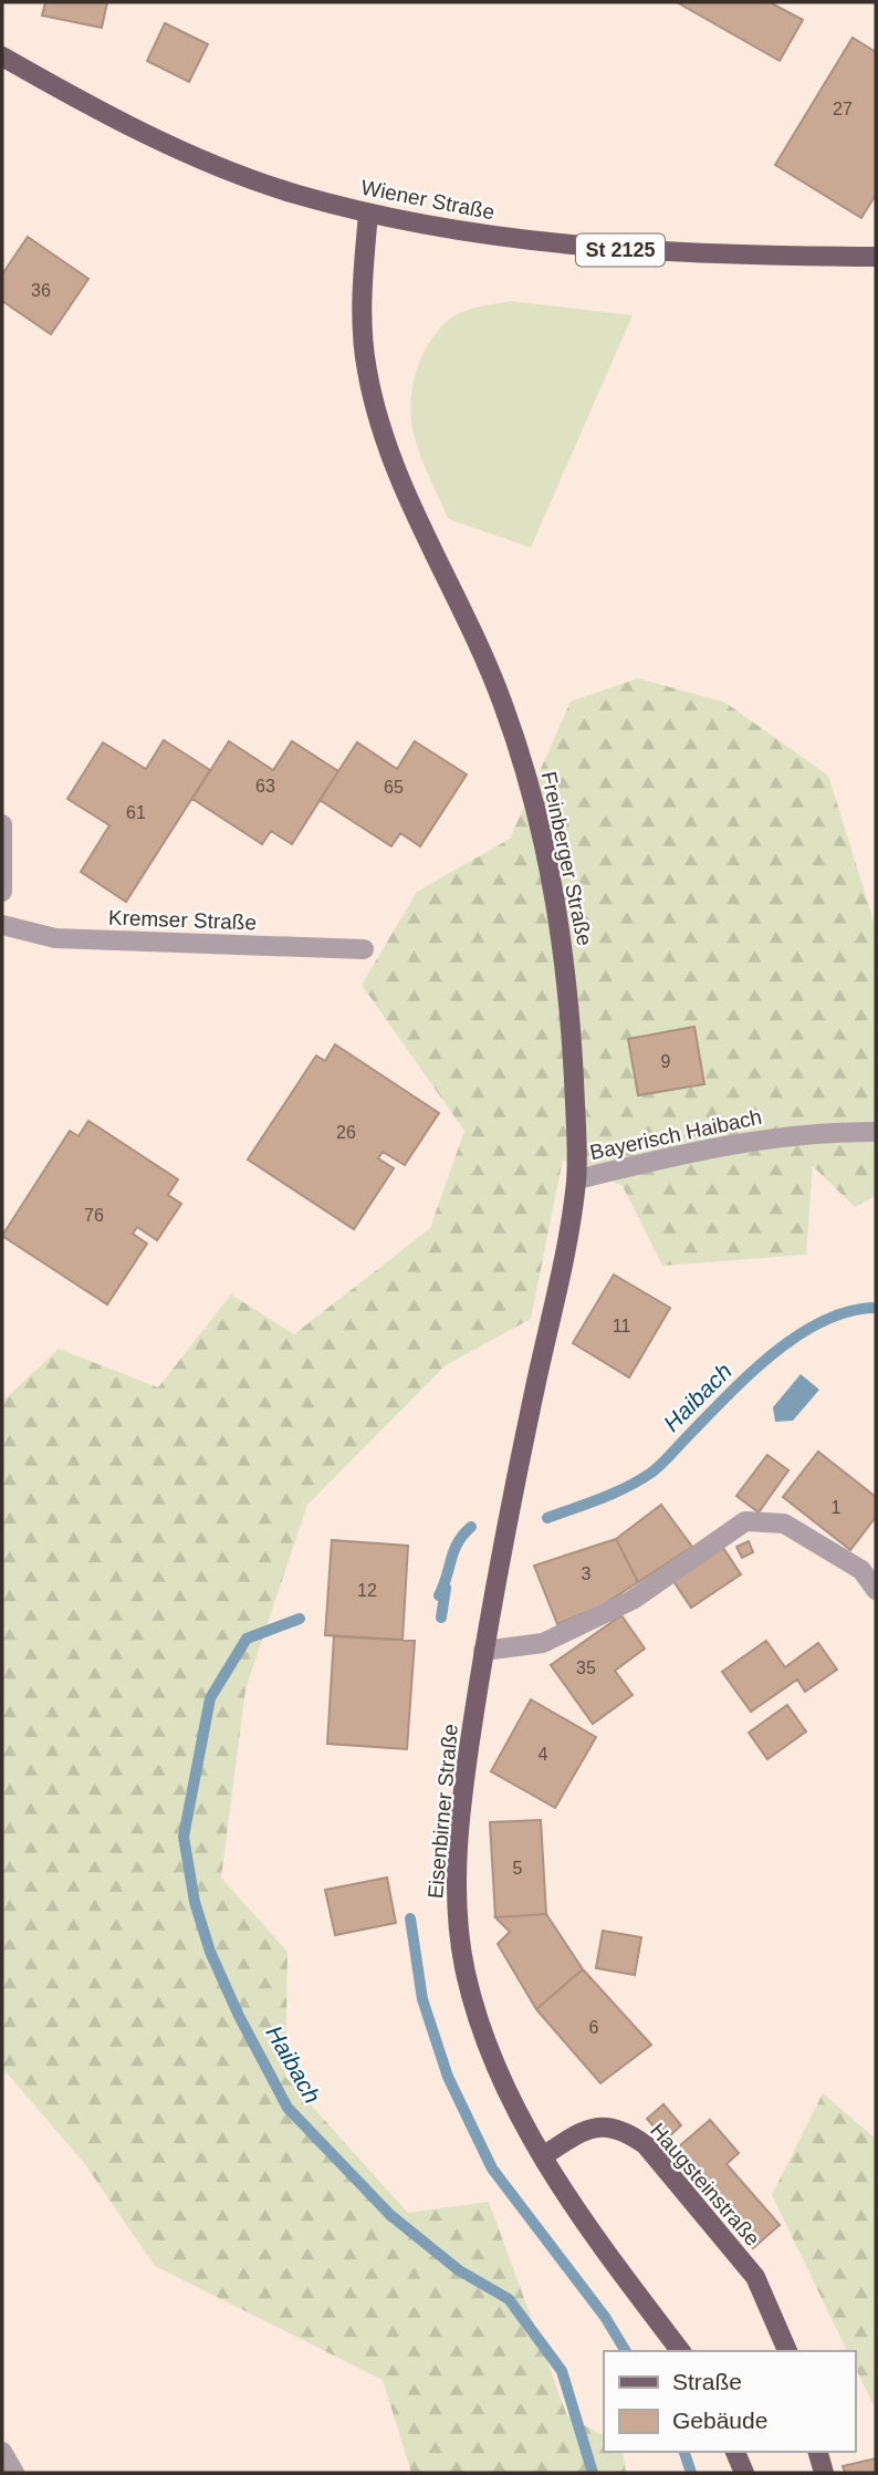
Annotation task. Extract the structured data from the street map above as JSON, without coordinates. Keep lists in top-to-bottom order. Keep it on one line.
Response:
{"streets":{"main road":["Wiener Straße","St 2125","Freinberger Straße","Eisenbirner Straße","Haugsteinstraße"],"street":["Kremser Straße","Bayerisch Haibach"]},"crossings":[["Wiener Straße","Freinberger Straße"],["Freinberger Straße","Bayerisch Haibach"],["Freinberger Straße","Eisenbirner Straße"],["Eisenbirner Straße","Haugsteinstraße"]],"water":["Haibach"],"house_numbers":["27","36","63","65","61","9","26","76","11","1","3","12","35","4","5","6"],"legend":["Straße","Gebäude"]}
